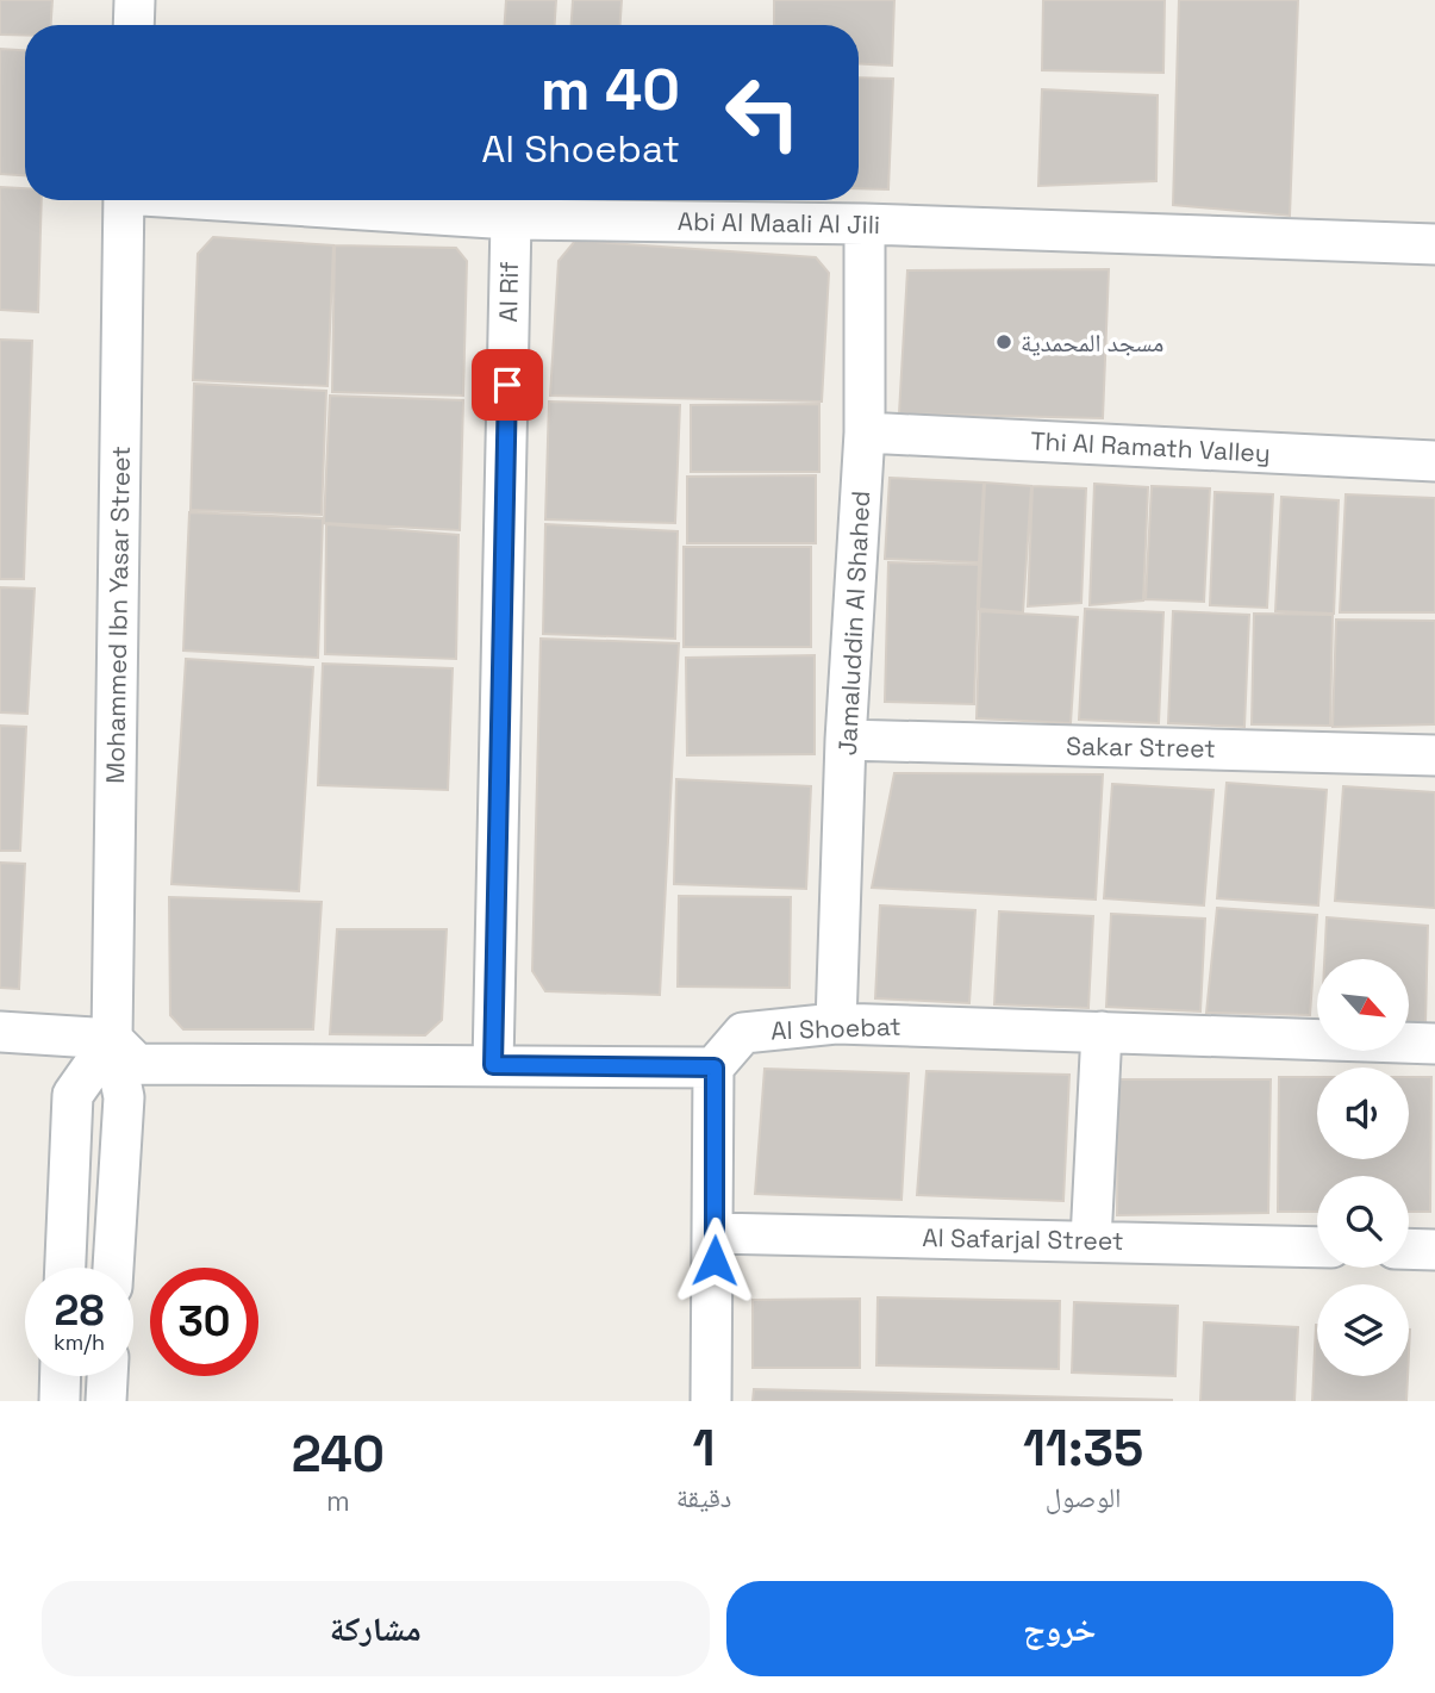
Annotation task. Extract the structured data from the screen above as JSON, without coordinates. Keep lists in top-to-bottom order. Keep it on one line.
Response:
{"streets":{"street":["Abi Al Maali Al Jili","Al Rif","Thi Al Ramath Valley","Mohammed Ibn Yasar Street","Jamaluddin Al Shahed","Sakar Street","Al Shoebat","Al Safarjal Street"]},"crossings":[["Abi Al Maali Al Jili","Al Rif"],["Abi Al Maali Al Jili","Jamaluddin Al Shahed"],["Thi Al Ramath Valley","Jamaluddin Al Shahed"],["Jamaluddin Al Shahed","Sakar Street"],["Jamaluddin Al Shahed","Al Shoebat"]],"places":["مسجد المحمدية"],"north":"bottom right","page":{"turn":["40 m","Al Shoebat"],"speed":"28 km/h","limit":"30","eta":["11:35","الوصول","1","دقيقة","240","m"],"buttons":["خروج","مشاركة"]}}
